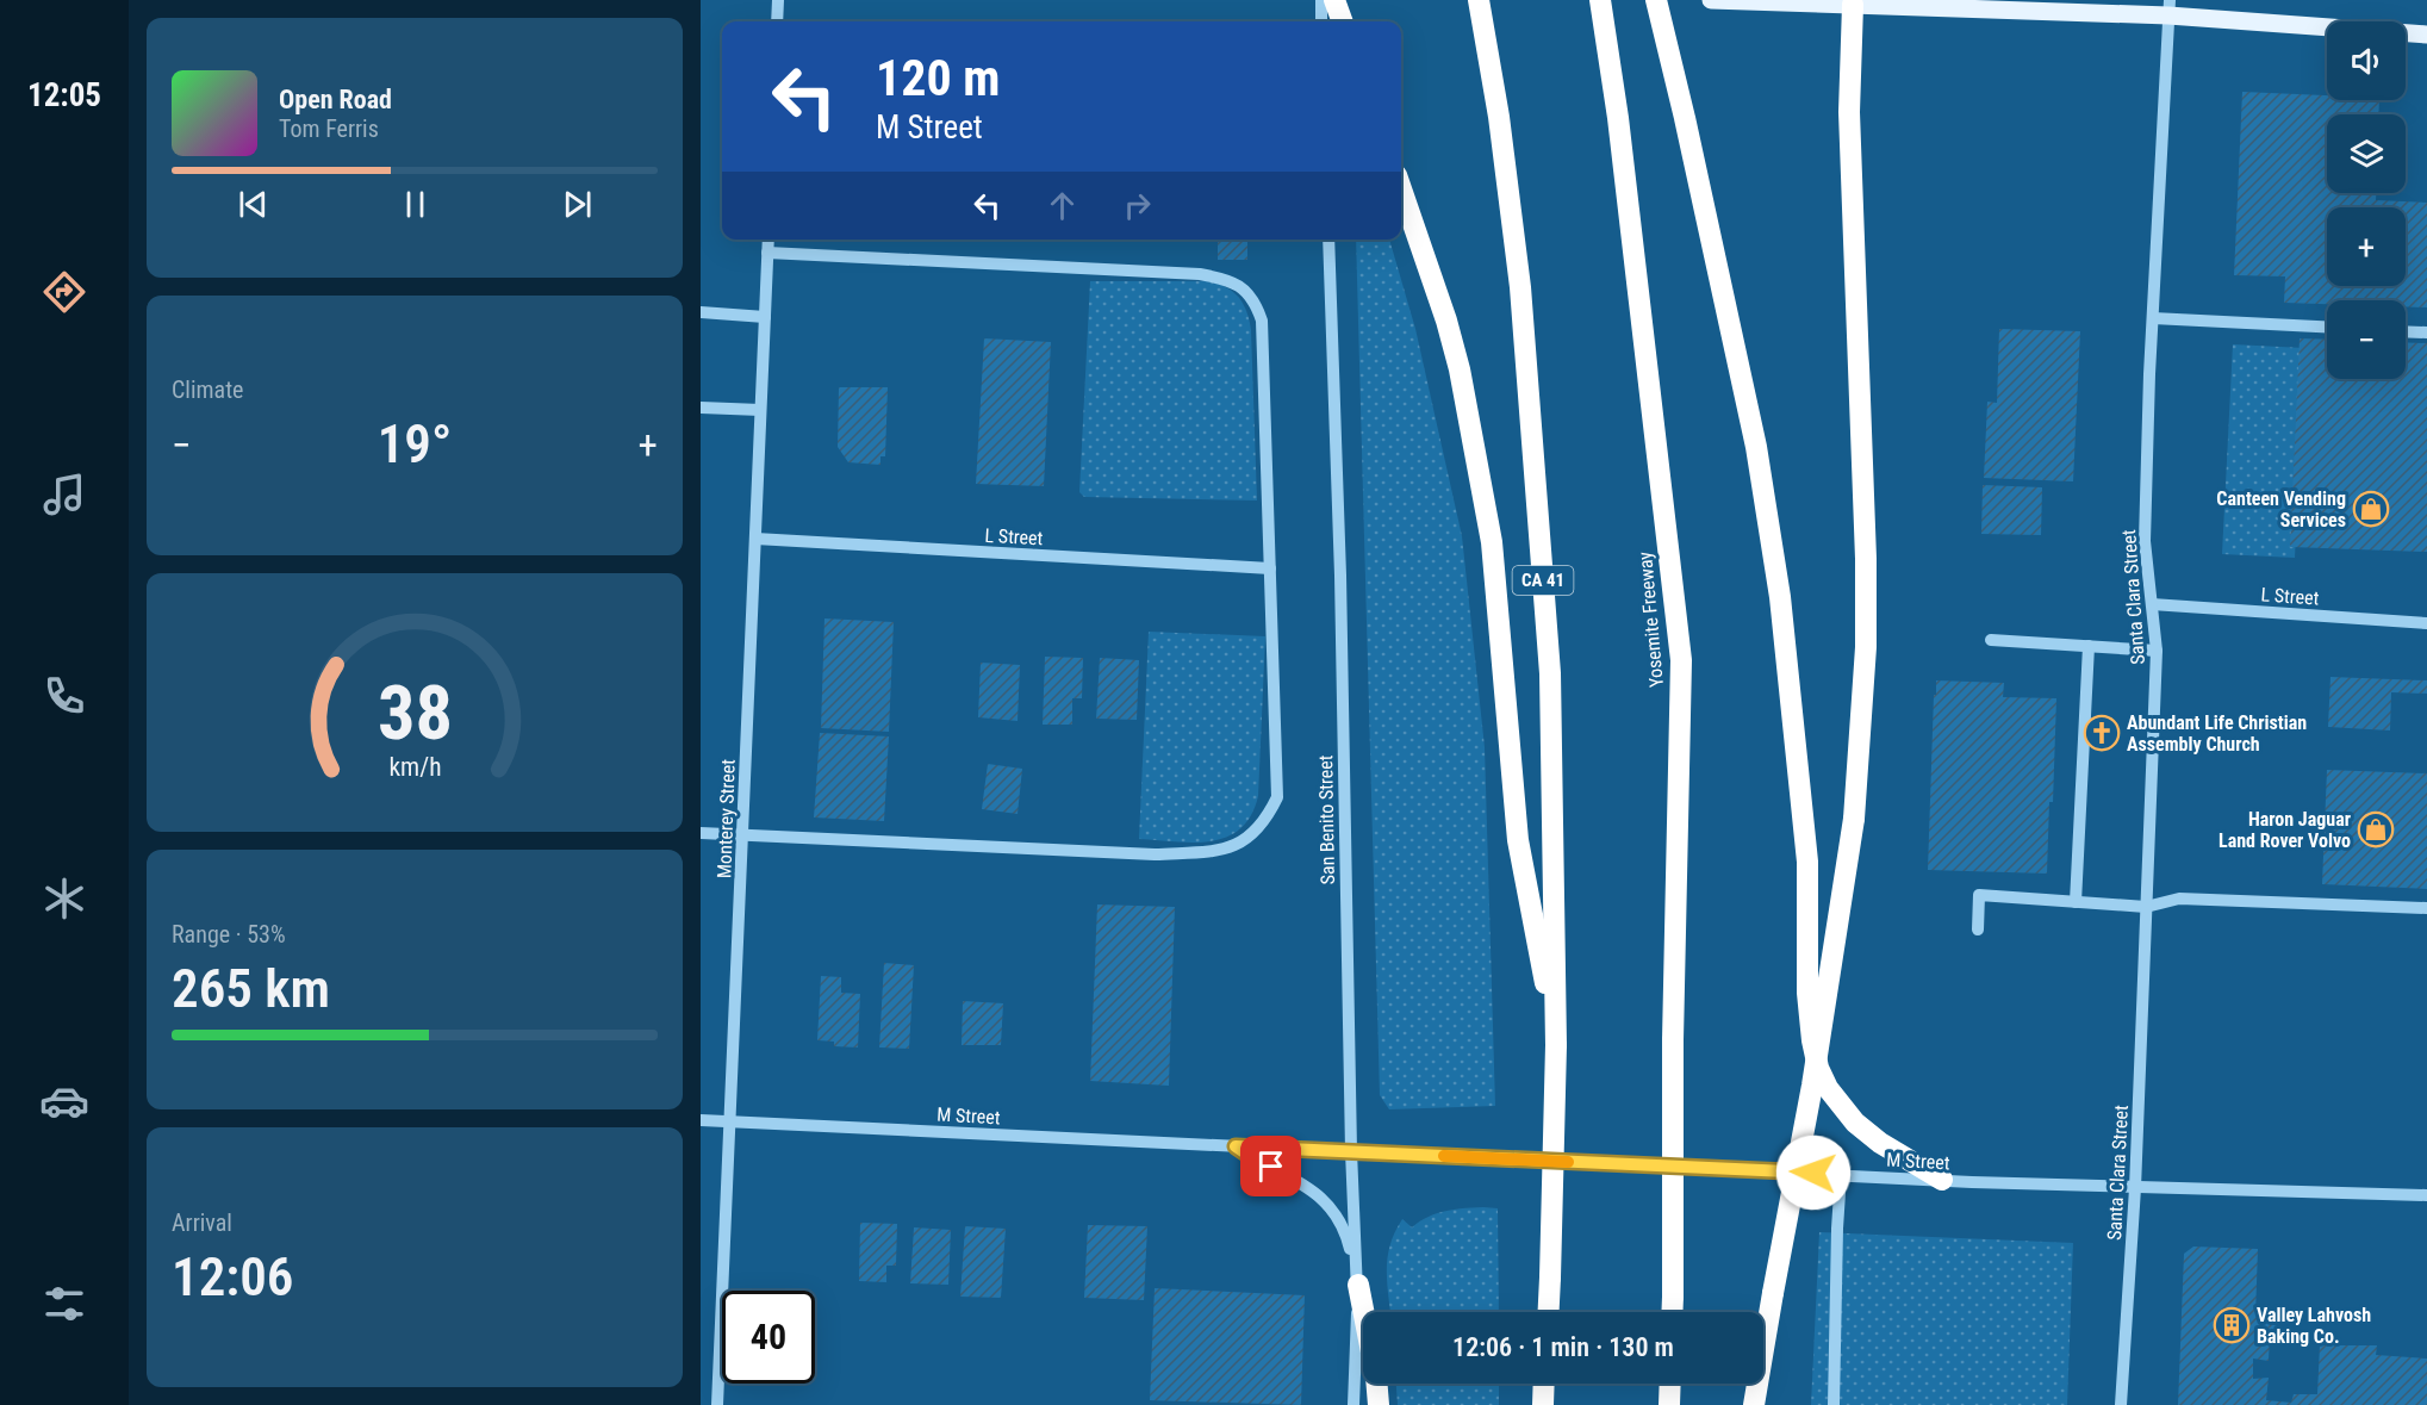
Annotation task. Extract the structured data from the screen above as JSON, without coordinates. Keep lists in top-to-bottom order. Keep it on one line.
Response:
{"streets":{"highway":["CA 41","Yosemite Freeway"],"street":["L Street","Santa Clara Street","Monterey Street","San Benito Street","M Street"]},"crossings":[["L Street","Santa Clara Street"],["L Street","Monterey Street"],["Santa Clara Street","M Street"],["Monterey Street","M Street"],["San Benito Street","M Street"]],"places":{"shop":["Canteen Vending Services","Haron Jaguar Land Rover Volvo"],"church":["Abundant Life Christian Assembly Church"],"building":["Valley Lahvosh Baking Co."]},"page":{"tabs":"12:05","map_buttons":["+","−"],"turn":["120 m","M Street"],"song":["Open Road","Tom Ferris"],"tile":["Climate",["Range · 53%","265 km"],["Arrival","12:06"]],"heat":["−","19°","+"],"limit":"40","trip":"12:06 · 1 min · 130 m","gauge":["38","km/h"]}}
